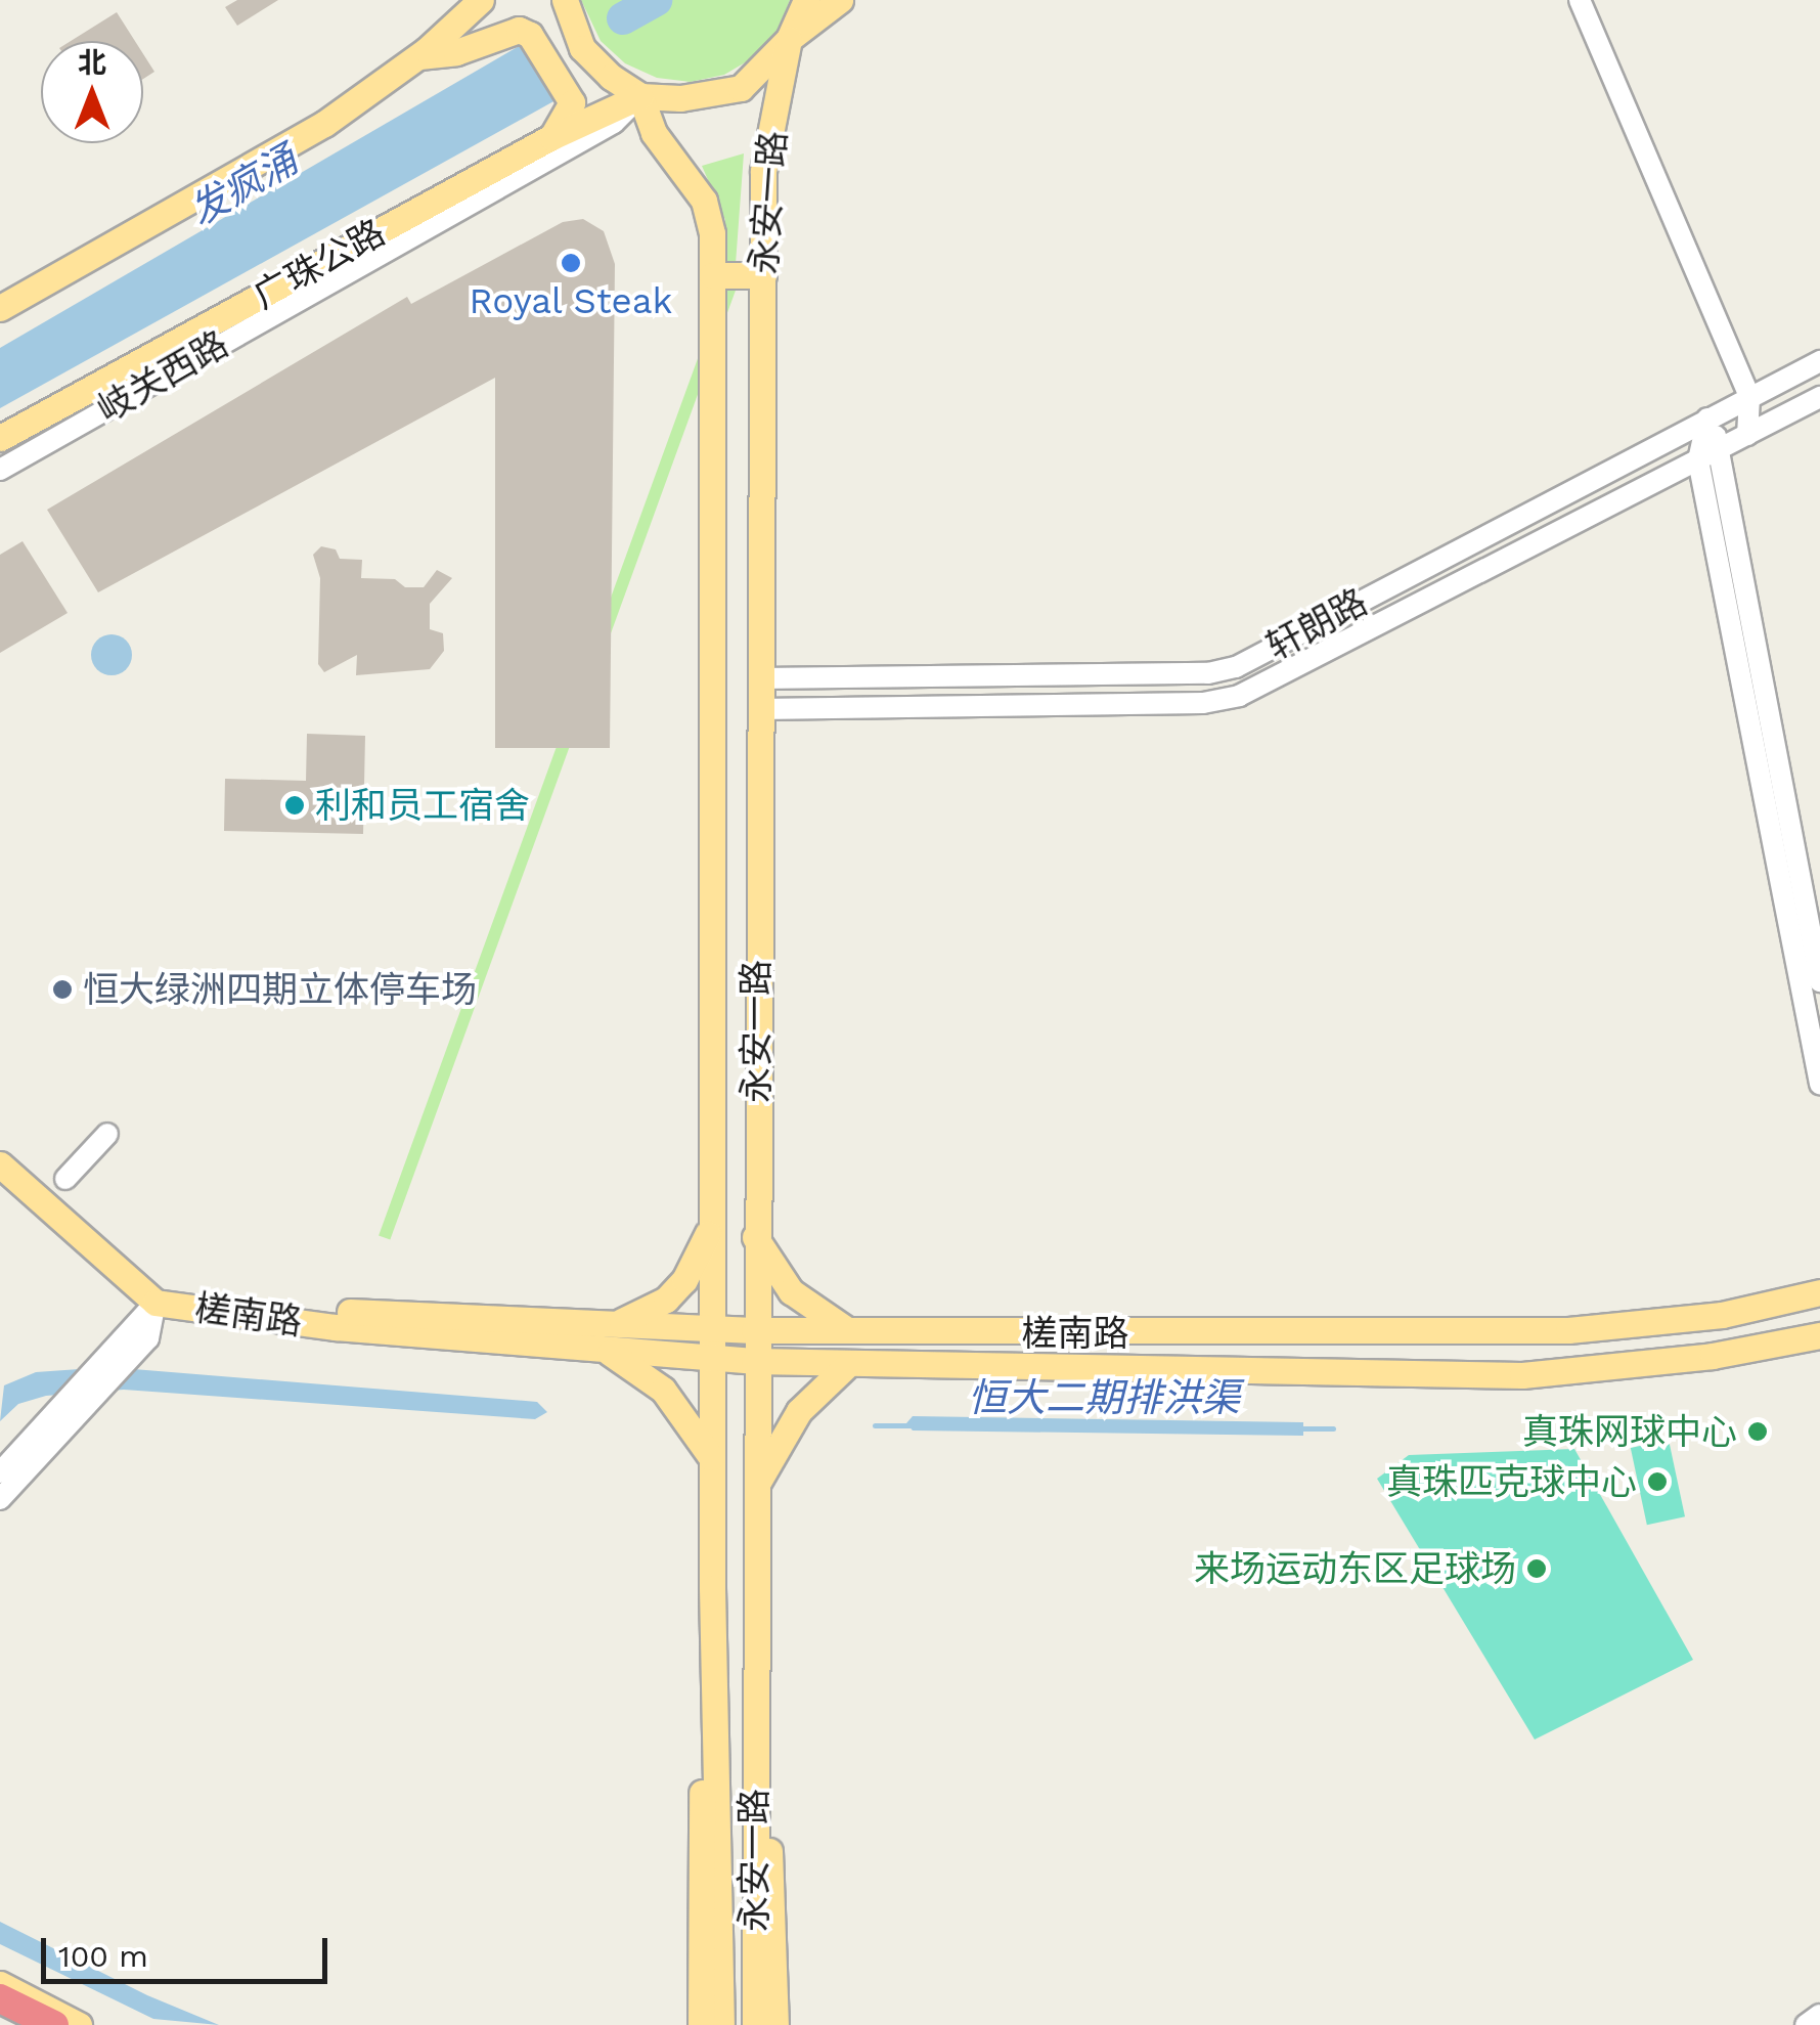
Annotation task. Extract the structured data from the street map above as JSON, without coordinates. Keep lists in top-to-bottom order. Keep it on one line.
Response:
{"streets":{"main road":["永安一路","广珠公路","槎南路"],"street":["岐关西路","轩朗路"]},"crossings":[["永安一路","广珠公路"],["永安一路","岐关西路"],["永安一路","轩朗路"],["永安一路","槎南路"],["广珠公路","岐关西路"]],"water":["发疯涌","恒大二期排洪渠"],"places":["Royal Steak","利和员工宿舍","恒大绿洲四期立体停车场","真珠网球中心","真珠匹克球中心","来场运动东区足球场"],"scale_bar":"100 m","north":"top"}
